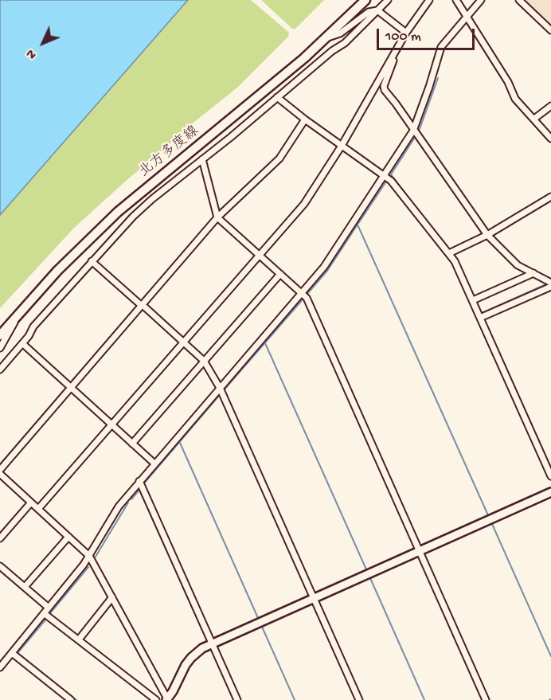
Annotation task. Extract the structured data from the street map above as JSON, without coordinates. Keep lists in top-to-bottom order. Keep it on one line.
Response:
{"streets":{"main road":["北方多度線"]},"scale_bar":"100 m","north":"bottom left"}
